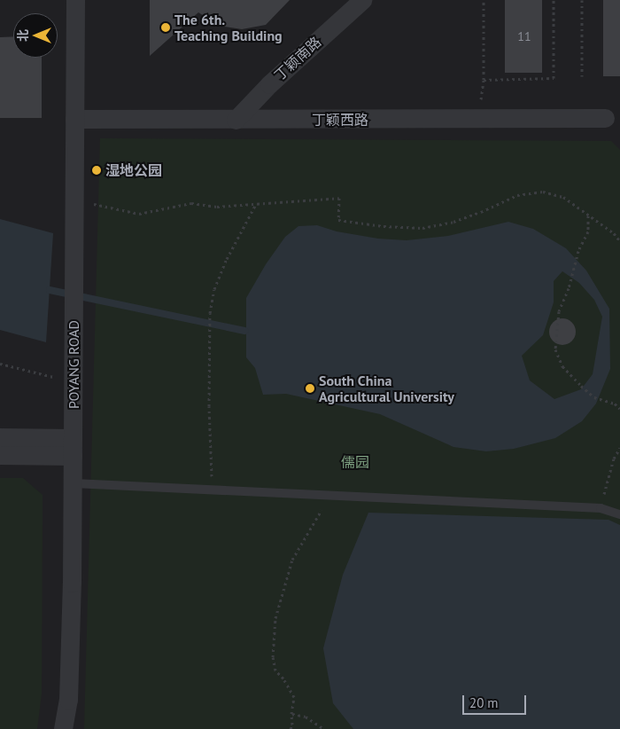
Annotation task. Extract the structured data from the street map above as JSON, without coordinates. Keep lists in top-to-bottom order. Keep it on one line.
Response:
{"streets":{"street":["丁颖南路","丁颖西路","POYANG ROAD"]},"crossings":[["丁颖南路","丁颖西路"],["丁颖西路","POYANG ROAD"]],"parks":["儒园"],"places":["The 6th. Teaching Building","湿地公园","South China Agricultural University"],"house_numbers":["11"],"scale_bar":"20 m","north":"left"}
